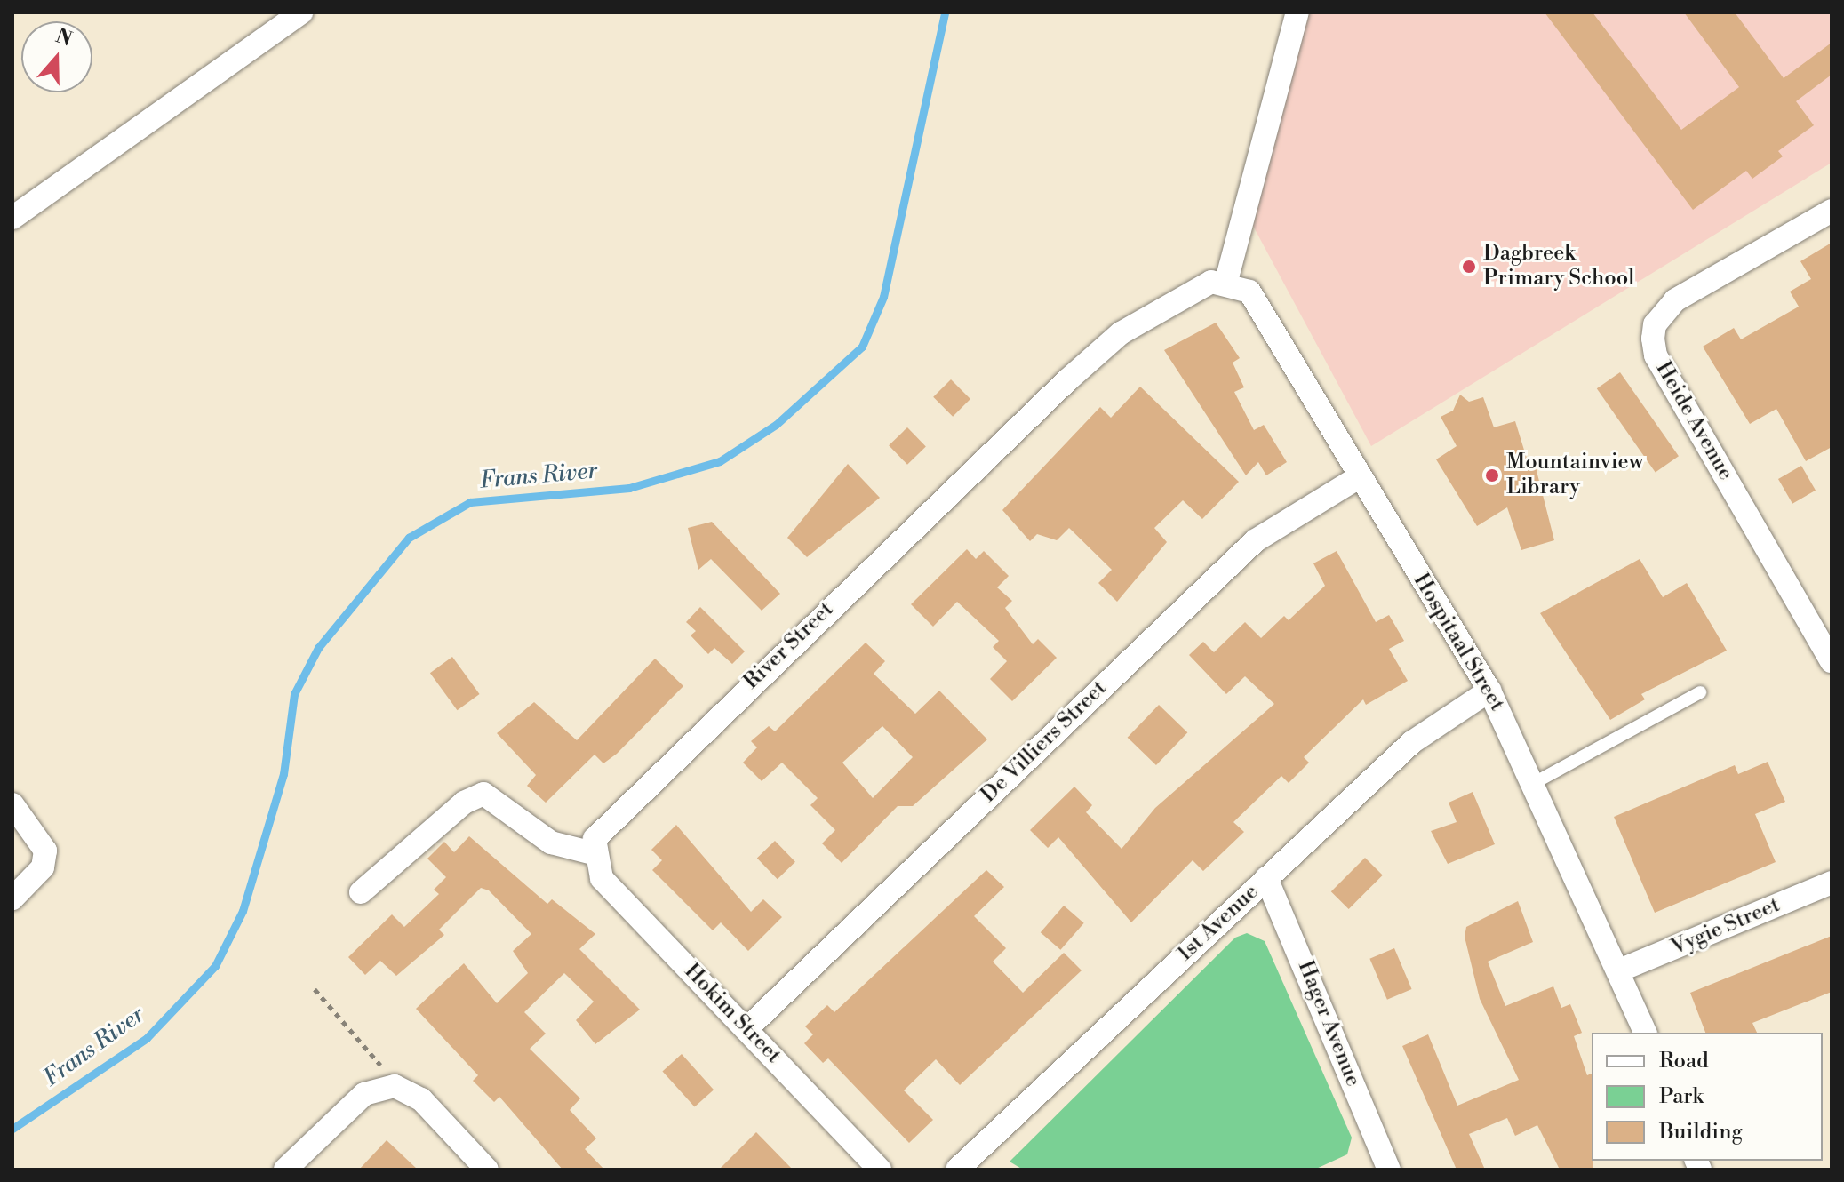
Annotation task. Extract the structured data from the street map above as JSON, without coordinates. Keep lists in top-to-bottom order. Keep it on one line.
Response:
{"streets":{"street":["Heide Avenue","Hospitaal Street","River Street","De Villiers Street","1st Avenue","Vygie Street","Hokim Street","Hager Avenue"]},"crossings":[["Hospitaal Street","River Street"],["Hospitaal Street","De Villiers Street"],["Hospitaal Street","1st Avenue"],["Hospitaal Street","Vygie Street"],["River Street","Hokim Street"],["De Villiers Street","Hokim Street"],["1st Avenue","Hager Avenue"]],"water":["Frans River"],"places":["Dagbreek Primary School","Mountainview Library"],"legend":["Road","Park","Building"],"north":"top"}
